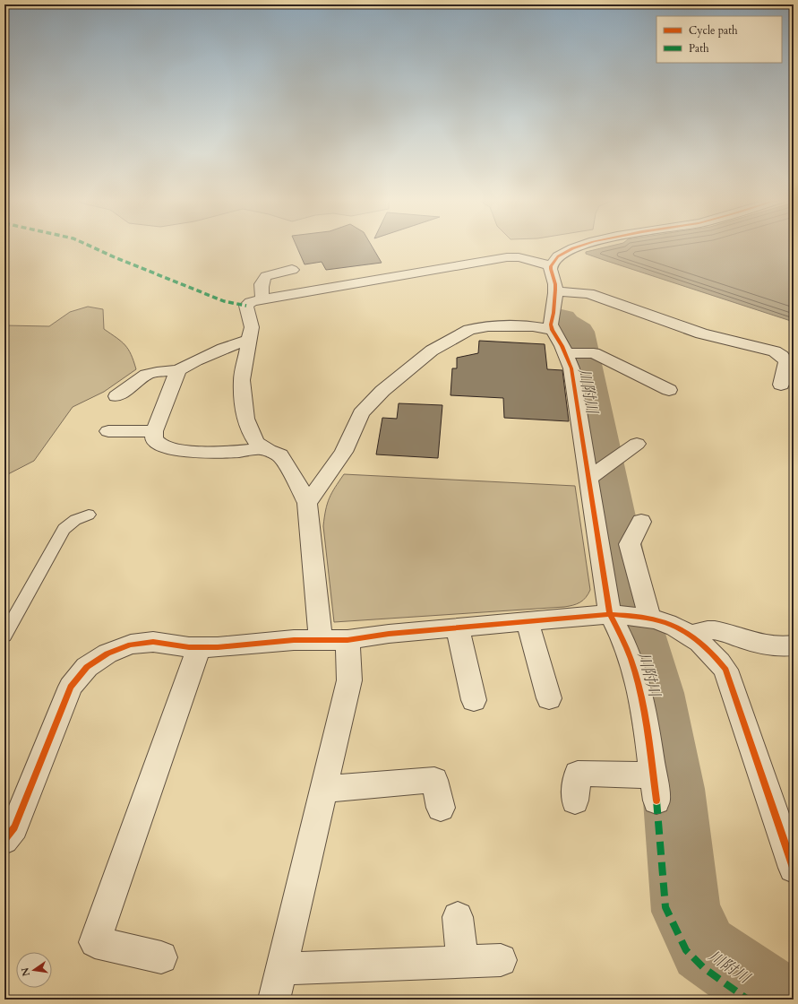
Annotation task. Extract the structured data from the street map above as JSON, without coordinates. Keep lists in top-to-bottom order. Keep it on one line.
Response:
{"water":["川附川"],"legend":["Cycle path","Path"],"north":"left"}
